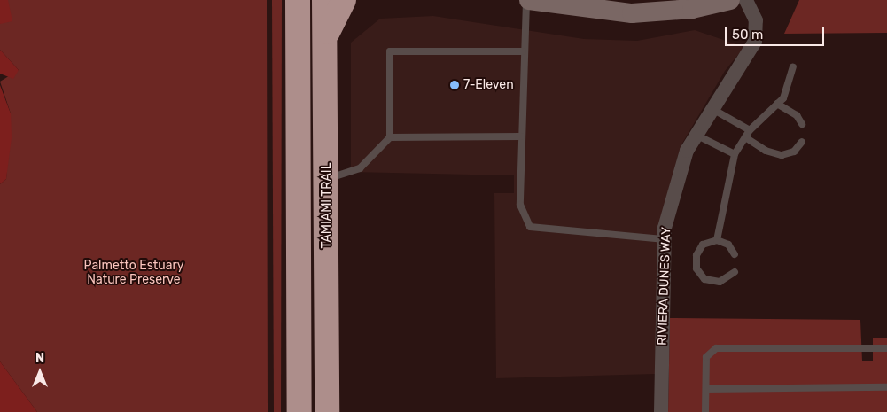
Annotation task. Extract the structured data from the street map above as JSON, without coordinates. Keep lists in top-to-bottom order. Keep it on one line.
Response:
{"streets":{"highway":["TAMIAMI TRAIL"],"street":["RIVIERA DUNES WAY"]},"parks":["Palmetto Estuary Nature Preserve"],"places":["7-Eleven"],"scale_bar":"50 m","north":"top"}
